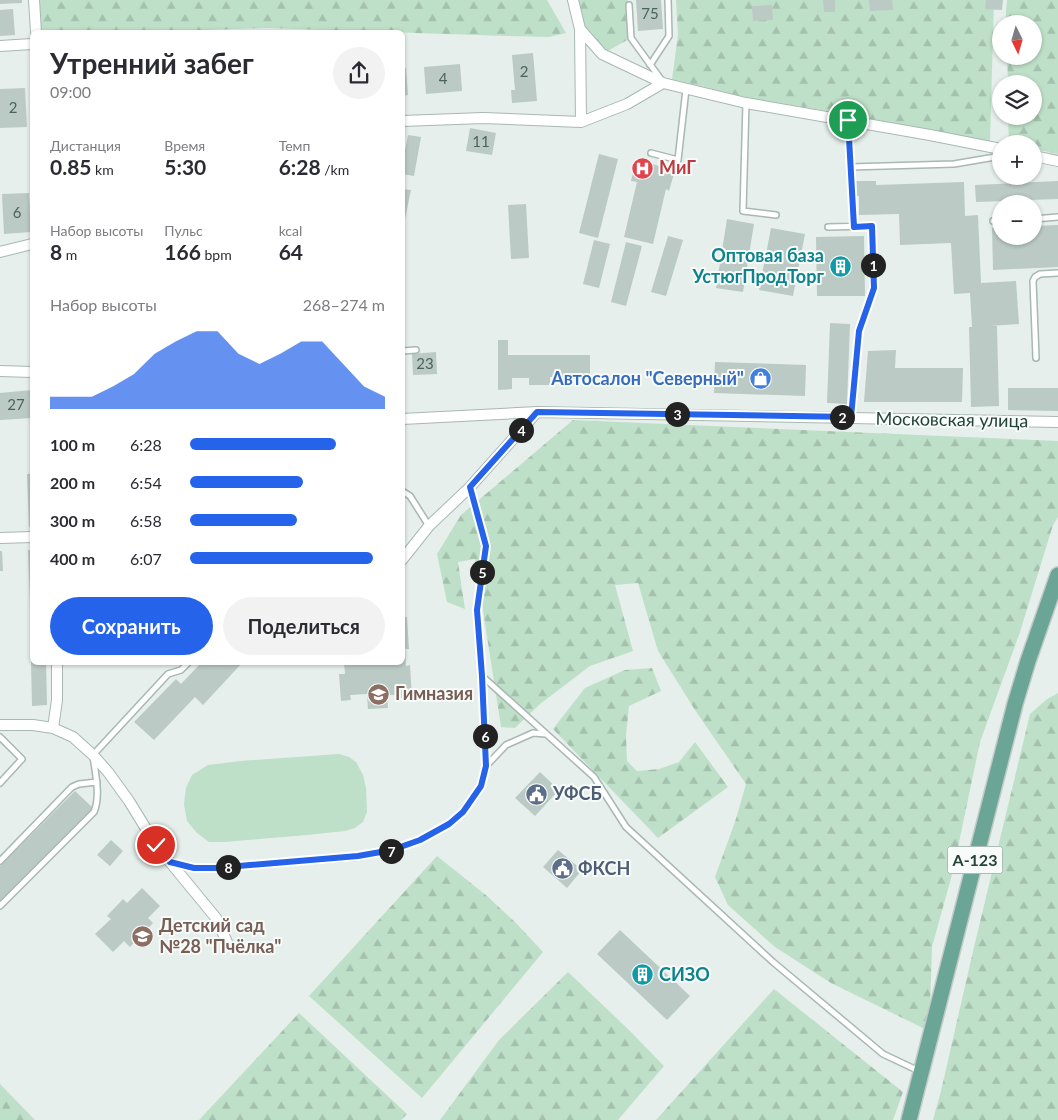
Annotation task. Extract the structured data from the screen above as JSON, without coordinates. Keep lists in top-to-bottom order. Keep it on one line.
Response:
{"streets":{"main road":["А-123"],"street":["Московская улица"]},"places":{"hospital":["МиГ"],"building":["Оптовая база УстюгПродТорг","СИЗО"],"shop":["Автосалон \"Северный\""],"school or university":["Гимназия","Детский сад №28 \"Пчёлка\""],"public building":["УФСБ","ФКСН"]},"house_numbers":["75","2","4","2","11","6","23","27"],"north":"bottom","page":{"map_buttons":["+","−"],"heading":["Утренний забег","09:00"],"stats":[["Дистанция","0.85 km"],["Время","5:30"],["Темп","6:28 /km"],["Набор высоты","8 m"],["Пульс","166 bpm"],["kcal","64"]],"pins":["1","3","2","4","5","6","7","8"],"chart":["Набор высоты","268–274 m"],"list":[{"name":"100 m","note":"6:28"},{"name":"200 m","note":"6:54"},{"name":"300 m","note":"6:58"},{"name":"400 m","note":"6:07"}],"buttons":["Сохранить","Поделиться"]}}
